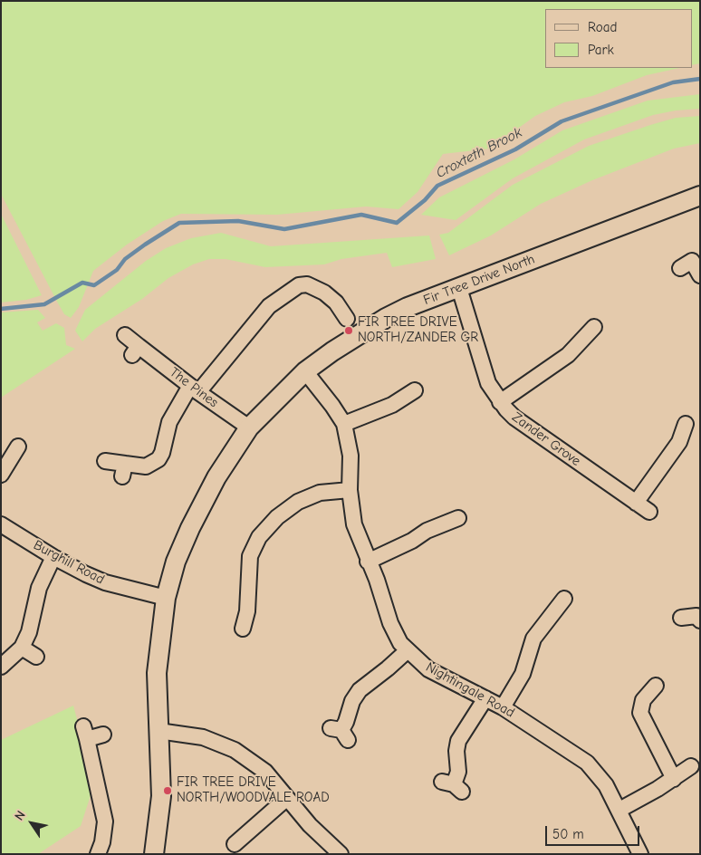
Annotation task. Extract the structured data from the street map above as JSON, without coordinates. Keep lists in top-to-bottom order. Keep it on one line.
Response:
{"streets":{"street":["Fir Tree Drive North","The Pines","Zander Grove","Burghill Road","Nightingale Road"]},"crossings":[["Fir Tree Drive North","The Pines"],["Fir Tree Drive North","Zander Grove"],["Fir Tree Drive North","Burghill Road"],["Fir Tree Drive North","Nightingale Road"]],"water":["Croxteth Brook"],"places":["FIR TREE DRIVE NORTH/ZANDER GR","FIR TREE DRIVE NORTH/WOODVALE ROAD"],"legend":["Road","Park"],"scale_bar":"50 m","north":"top left"}
